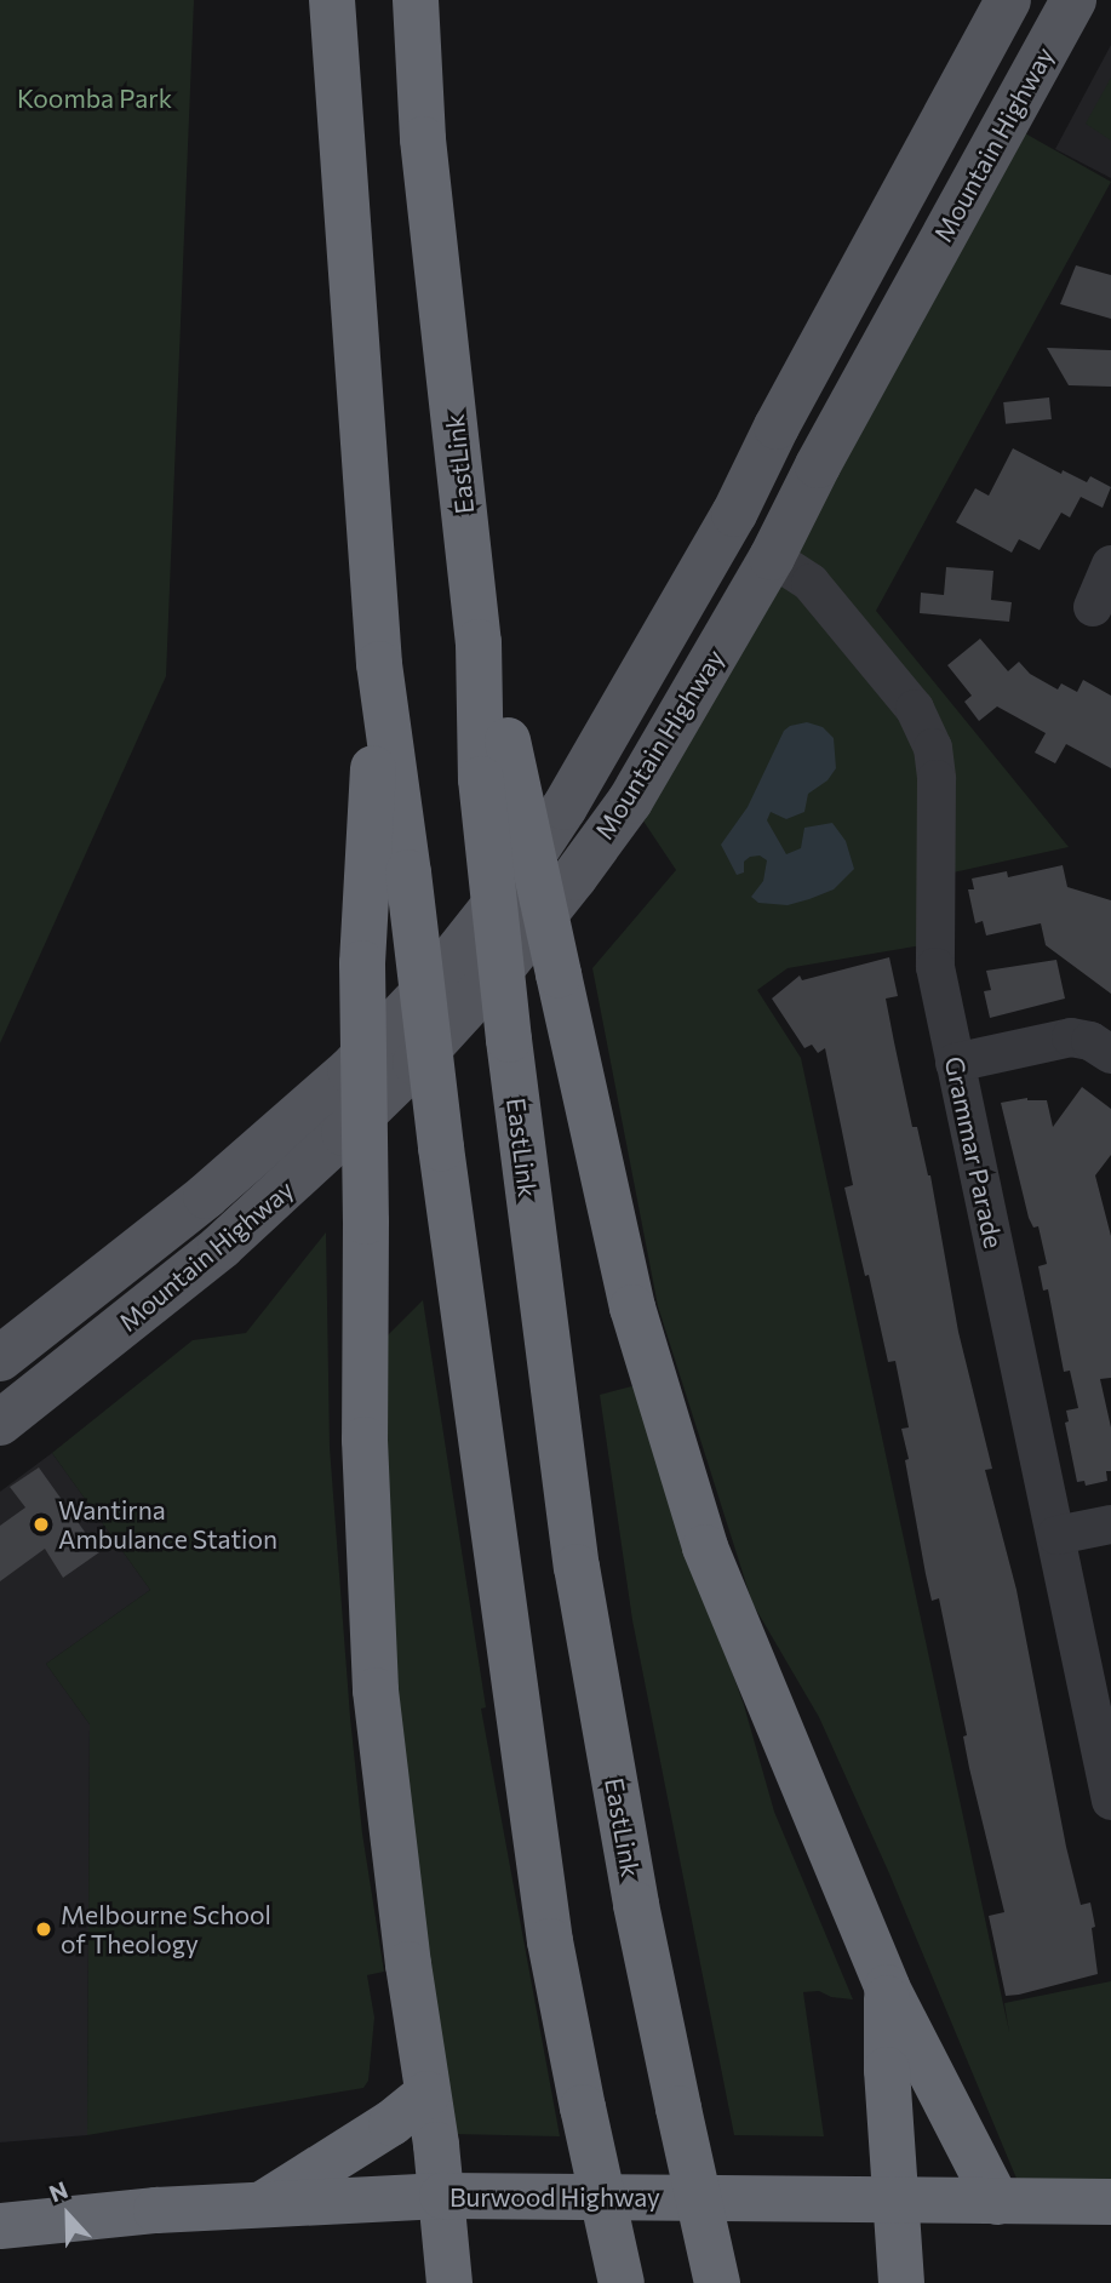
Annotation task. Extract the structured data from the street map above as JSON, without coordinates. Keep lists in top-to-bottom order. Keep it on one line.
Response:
{"streets":{"highway":["EastLink","Burwood Highway"],"main road":["Mountain Highway"],"street":["Grammar Parade"]},"crossings":[["Mountain Highway","Grammar Parade"]],"parks":["Koomba Park"],"places":["Wantirna Ambulance Station","Melbourne School of Theology"],"north":"top"}
